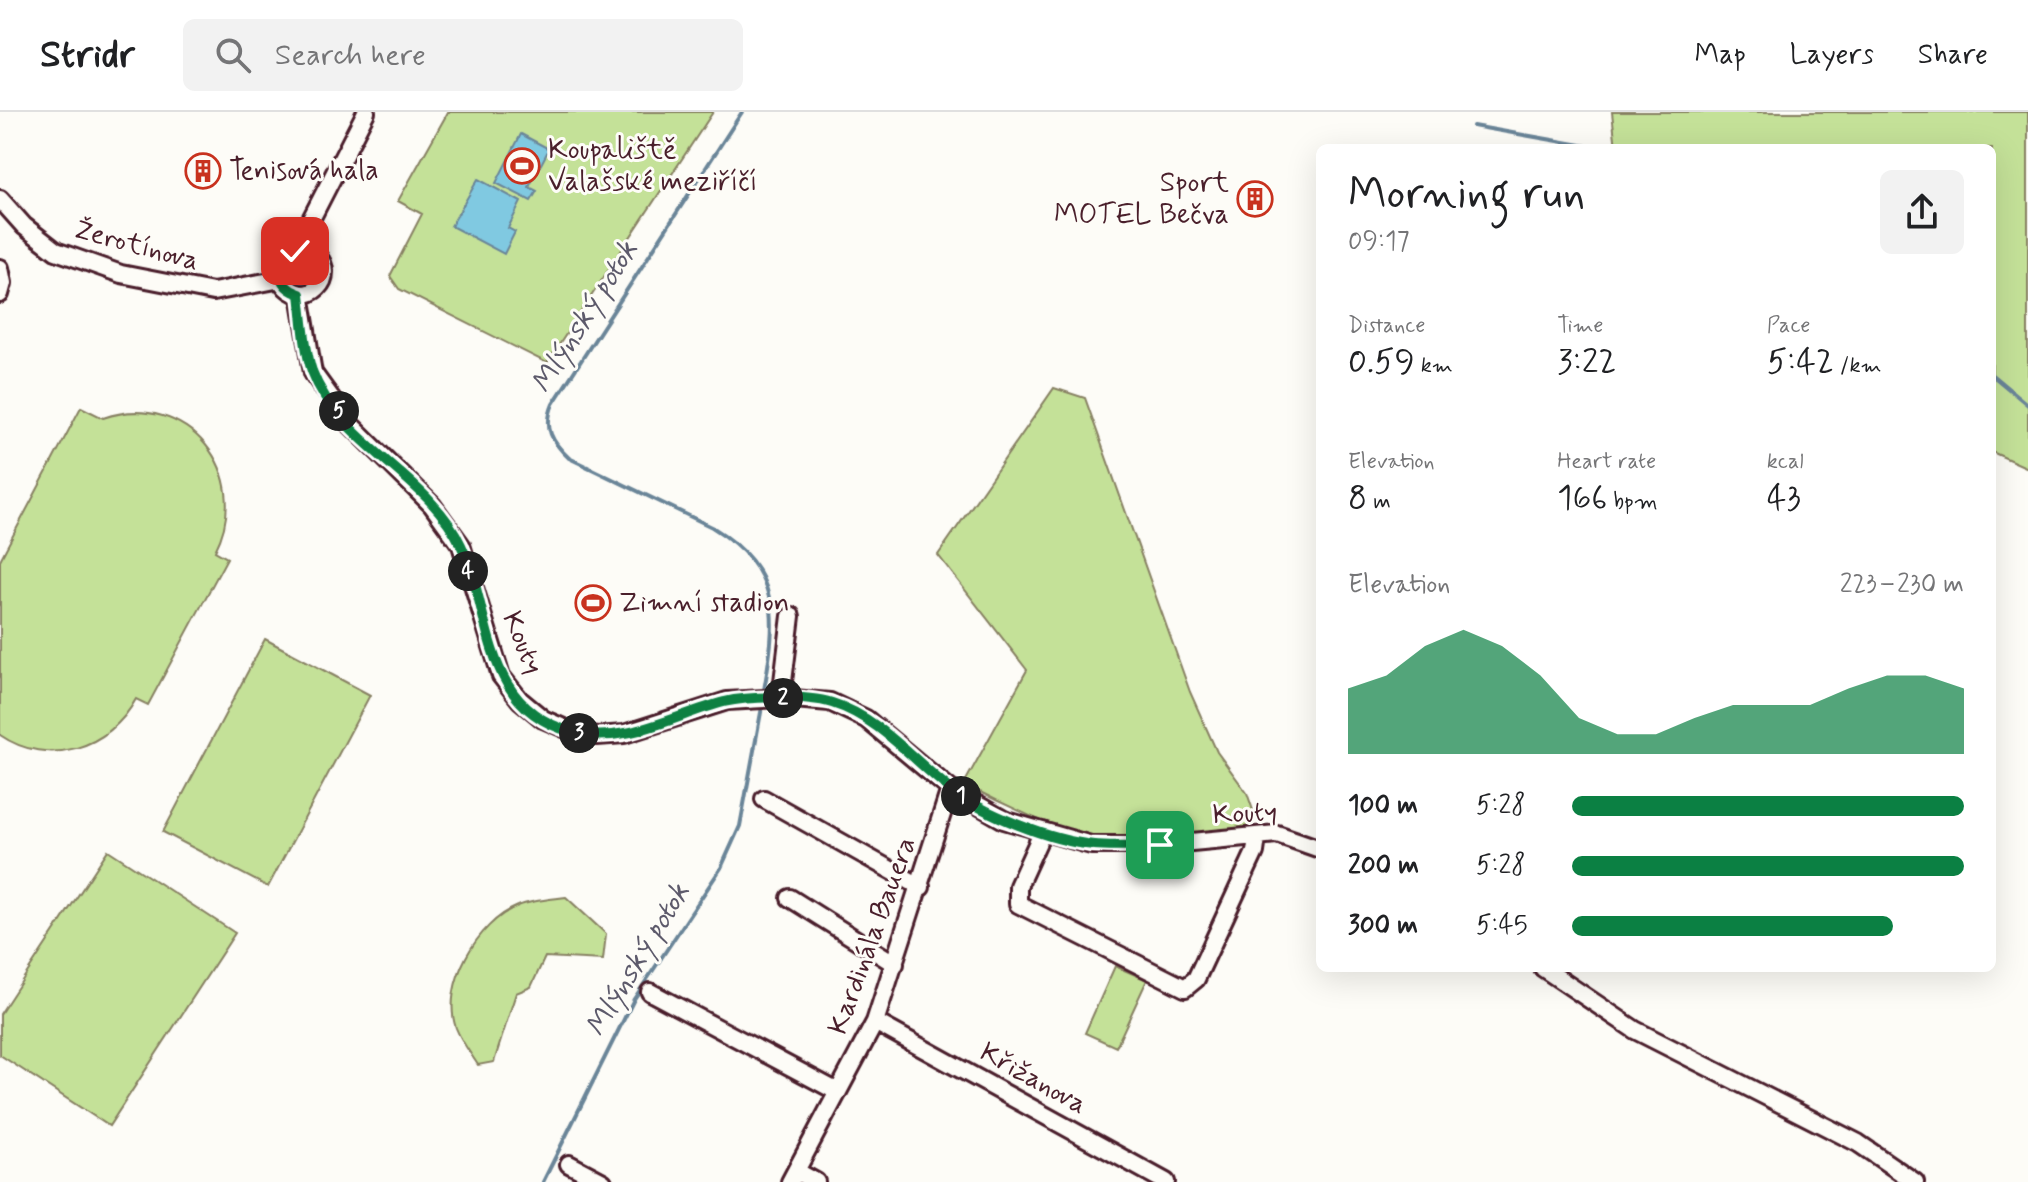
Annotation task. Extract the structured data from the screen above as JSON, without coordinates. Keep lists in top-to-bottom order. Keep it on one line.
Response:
{"streets":{"street":["Žerotínova","Kouty","Kardinála Bauera","Křižanova"]},"crossings":[["Žerotínova","Kouty"],["Kouty","Kardinála Bauera"],["Kardinála Bauera","Křižanova"]],"water":["Mlýnský potok"],"places":{"sports":["Koupaliště Valašské meziříčí","Zimní stadion"],"building":["Tenisová hala","Sport MOTEL Bečva"]},"page":{"header":"Stridr","search":"Search here","nav":["Map","Layers","Share"],"heading":["Morning run","09:17"],"stats":[["Distance","0.59 km"],["Time","3:22"],["Pace","5:42 /km"],["Elevation","8 m"],["Heart rate","166 bpm"],["kcal","43"]],"pins":["5","4","2","3","1"],"chart":["Elevation","223–230 m"],"list":[{"name":"100 m","note":"5:28"},{"name":"200 m","note":"5:28"},{"name":"300 m","note":"5:45"}]}}
